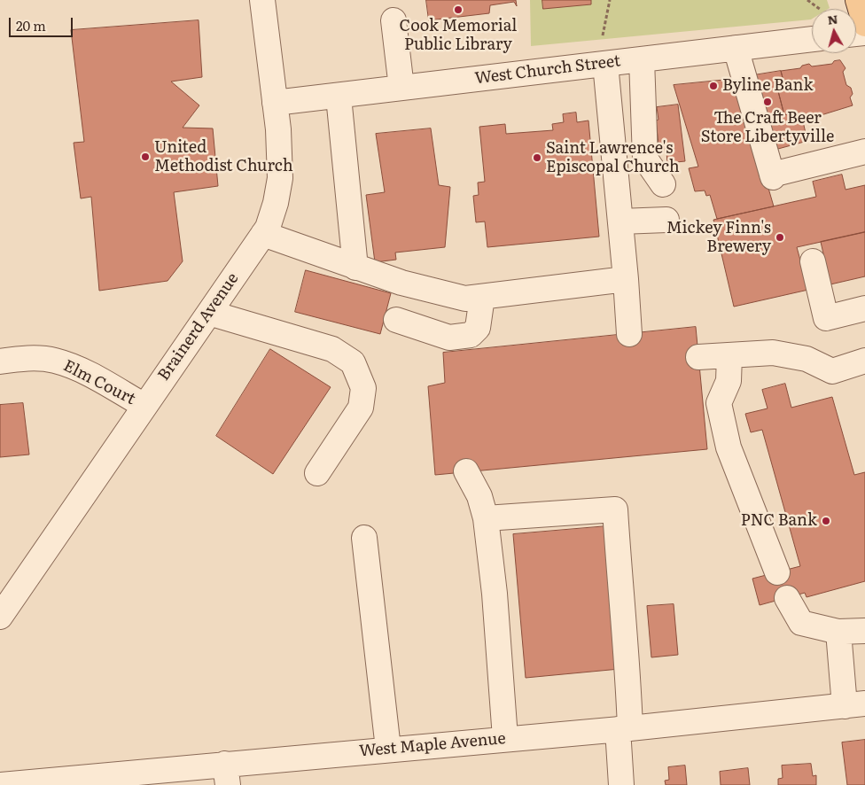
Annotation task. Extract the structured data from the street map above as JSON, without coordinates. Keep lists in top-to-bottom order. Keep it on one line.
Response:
{"streets":{"street":["West Church Street","Brainerd Avenue","Elm Court","West Maple Avenue"]},"crossings":[["West Church Street","Brainerd Avenue"],["Brainerd Avenue","Elm Court"]],"places":["Cook Memorial Public Library","Byline Bank","The Craft Beer Store Libertyville","United Methodist Church","Saint Lawrence's Episcopal Church","Mickey Finn's Brewery","PNC Bank"],"scale_bar":"20 m","north":"top"}
